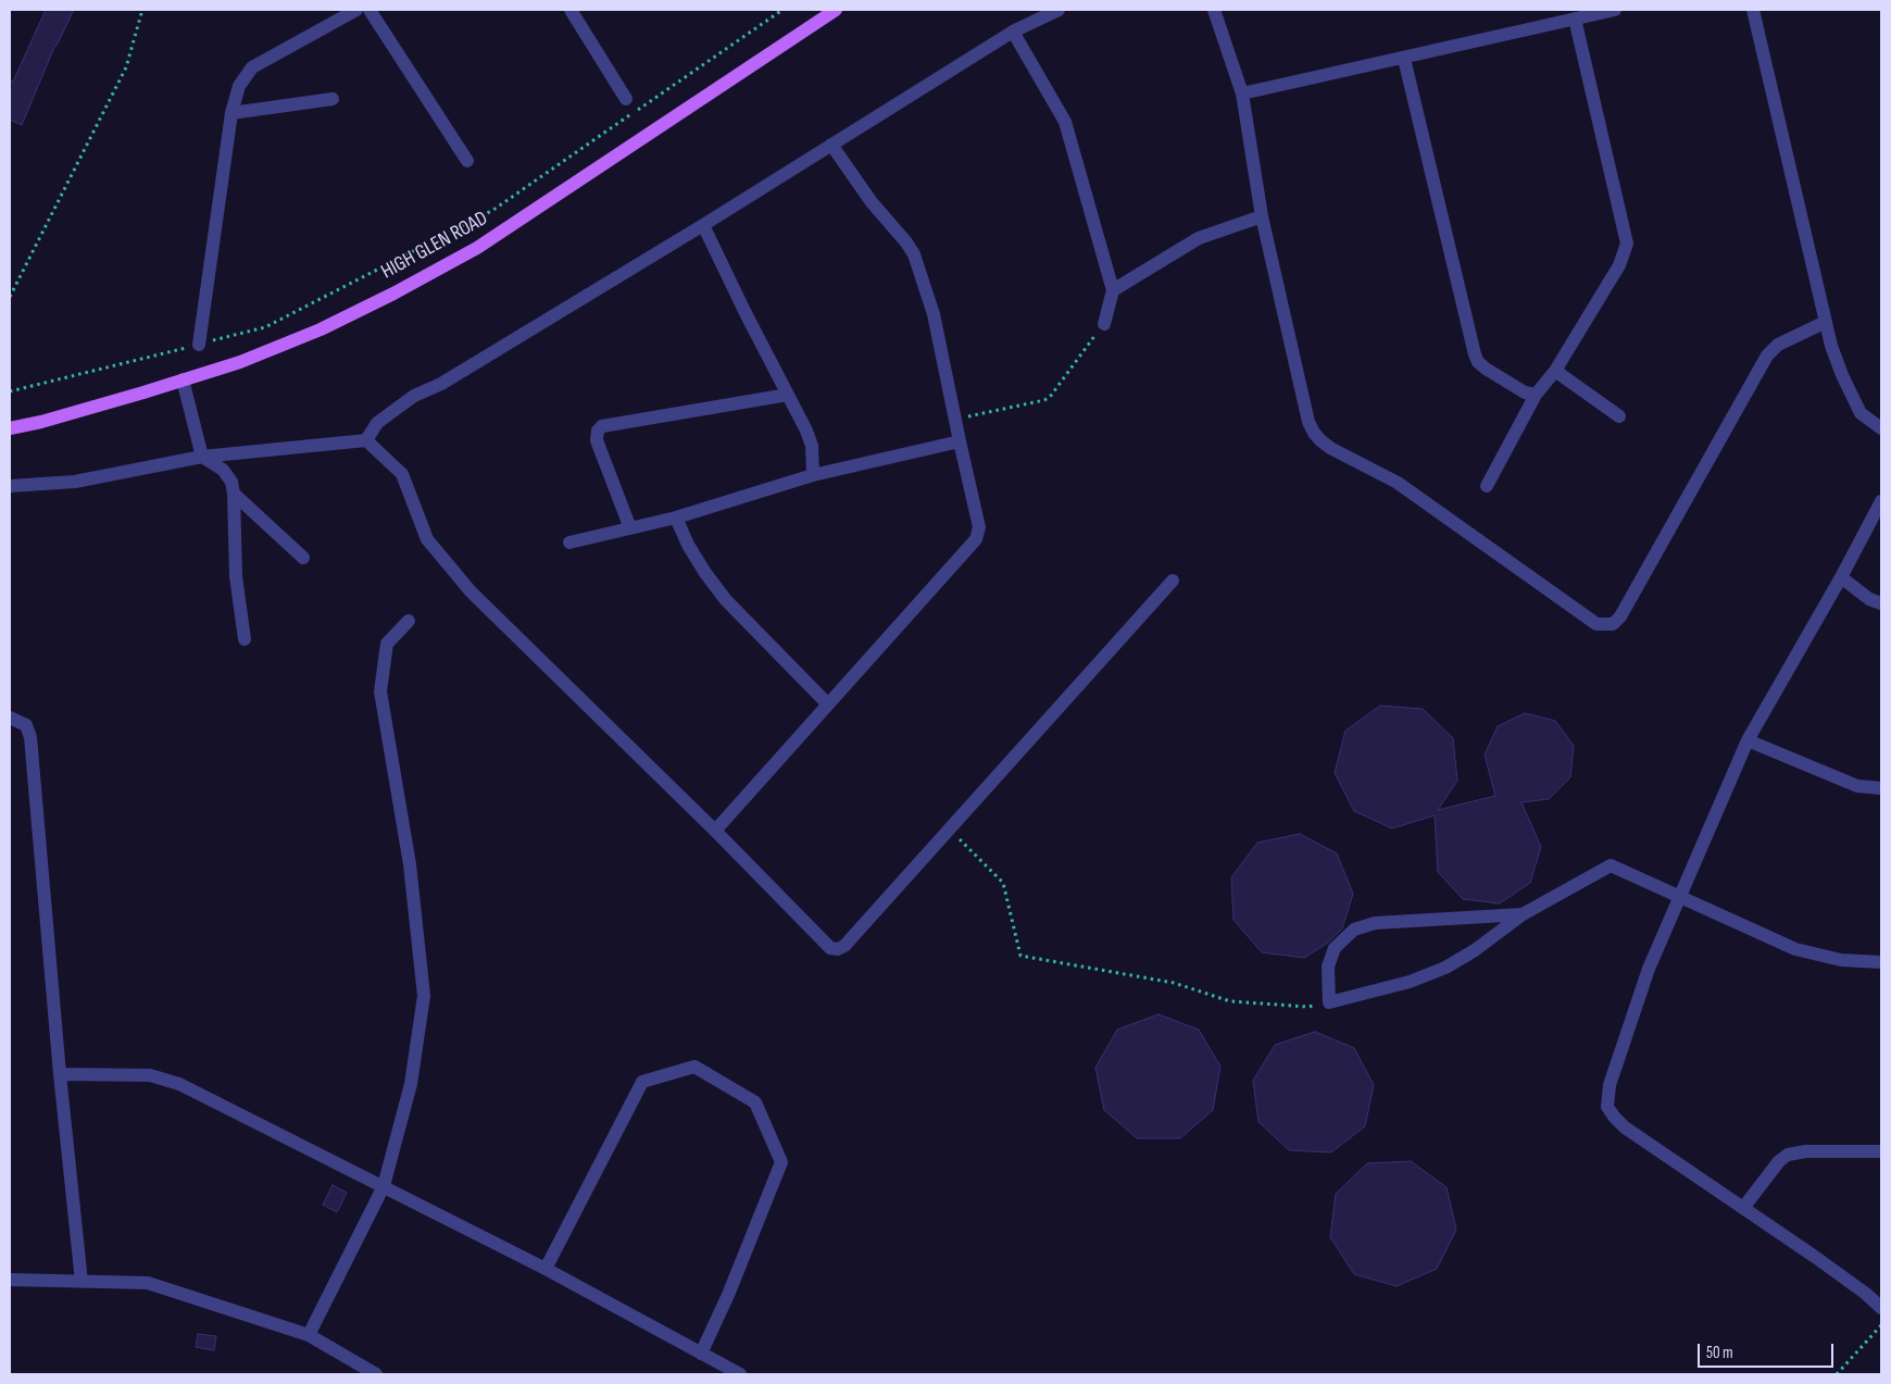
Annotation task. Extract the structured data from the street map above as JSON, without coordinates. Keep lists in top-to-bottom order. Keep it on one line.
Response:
{"streets":{"main road":["HIGH GLEN ROAD"]},"scale_bar":"50 m"}
